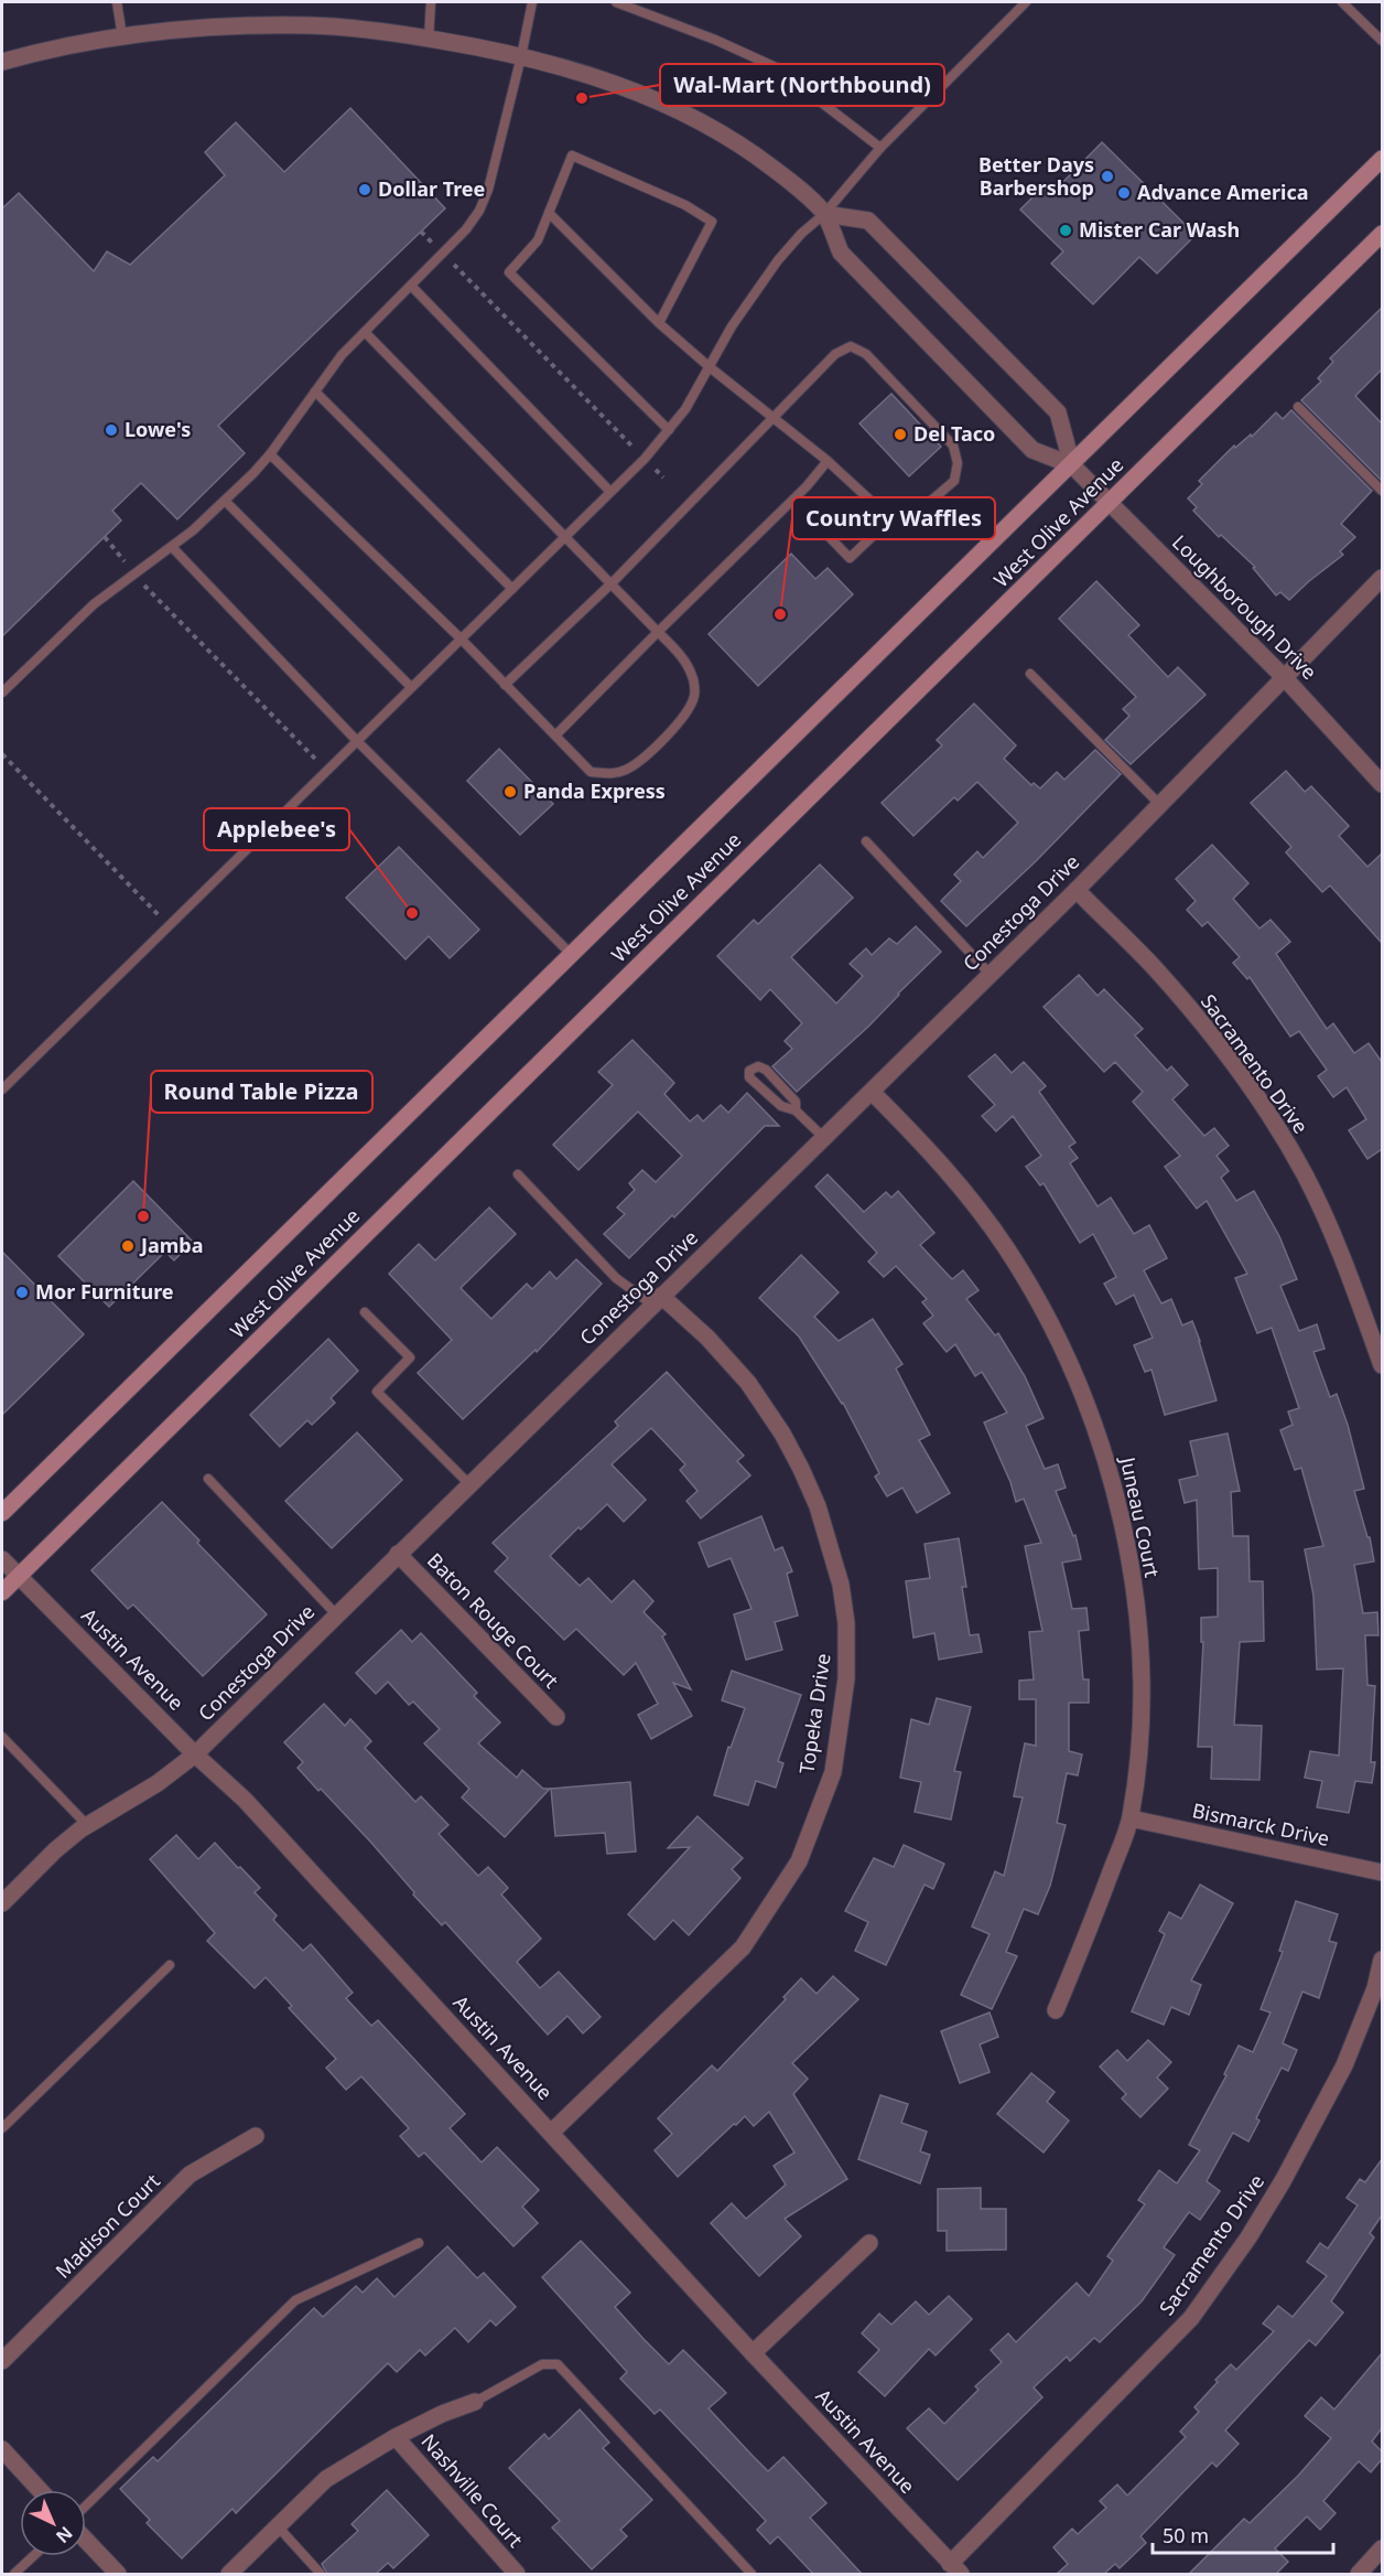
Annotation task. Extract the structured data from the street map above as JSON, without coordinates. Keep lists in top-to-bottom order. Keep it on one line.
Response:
{"streets":{"main road":["West Olive Avenue"],"street":["Loughborough Drive","Conestoga Drive","Sacramento Drive","Juneau Court","Baton Rouge Court","Austin Avenue","Topeka Drive","Bismarck Drive","Madison Court","Nashville Court"]},"crossings":[["West Olive Avenue","Loughborough Drive"],["West Olive Avenue","Austin Avenue"],["Loughborough Drive","Conestoga Drive"],["Conestoga Drive","Sacramento Drive"],["Conestoga Drive","Juneau Court"],["Conestoga Drive","Baton Rouge Court"],["Conestoga Drive","Austin Avenue"],["Conestoga Drive","Topeka Drive"],["Sacramento Drive","Austin Avenue"],["Juneau Court","Bismarck Drive"],["Austin Avenue","Topeka Drive"]],"places":["Wal-Mart (Northbound)","Better Days Barbershop","Dollar Tree","Advance America","Mister Car Wash","Lowe's","Del Taco","Country Waffles","Panda Express","Applebee's","Round Table Pizza","Jamba","Mor Furniture"],"scale_bar":"50 m","north":"bottom right"}
